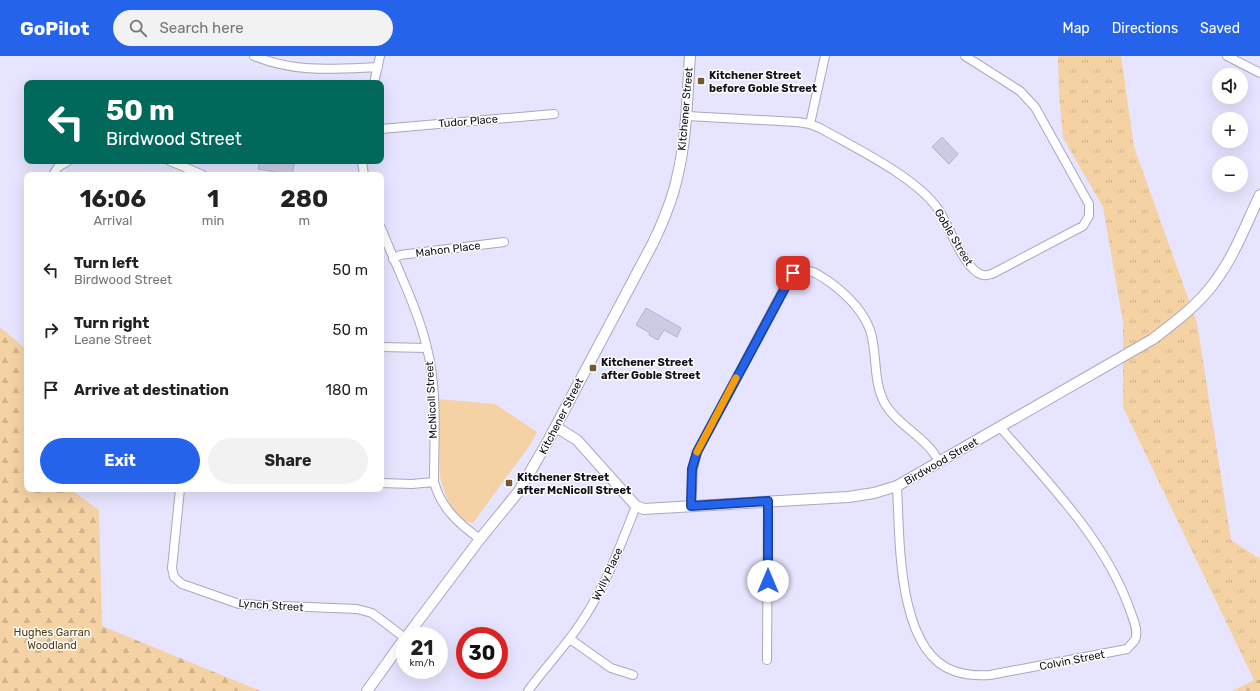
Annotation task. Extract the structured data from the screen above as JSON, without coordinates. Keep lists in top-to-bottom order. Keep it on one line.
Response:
{"streets":{"street":["Kitchener Street","Tudor Place","Goble Street","Mahon Place","McNicoll Street","Birdwood Street","Wylly Place","Lynch Street","Colvin Street"]},"crossings":[["Kitchener Street","Goble Street"],["Kitchener Street","McNicoll Street"],["Mahon Place","McNicoll Street"],["Birdwood Street","Wylly Place"],["Birdwood Street","Colvin Street"]],"parks":["Hughes Garran Woodland"],"places":{"transit":["Kitchener Street before Goble Street","Kitchener Street after Goble Street","Kitchener Street after McNicoll Street"]},"page":{"header":"GoPilot","search":"Search here","nav":["Map","Directions","Saved"],"map_buttons":["+","−"],"turn":["50 m","Birdwood Street"],"eta":["16:06","Arrival","1","min","280","m"],"list":[{"name":"Turn left","note":"Birdwood Street","value":"50 m"},{"name":"Turn right","note":"Leane Street","value":"50 m"},{"name":"Arrive at destination","value":"180 m"}],"buttons":["Exit","Share"],"speed":"21 km/h","limit":"30"}}
